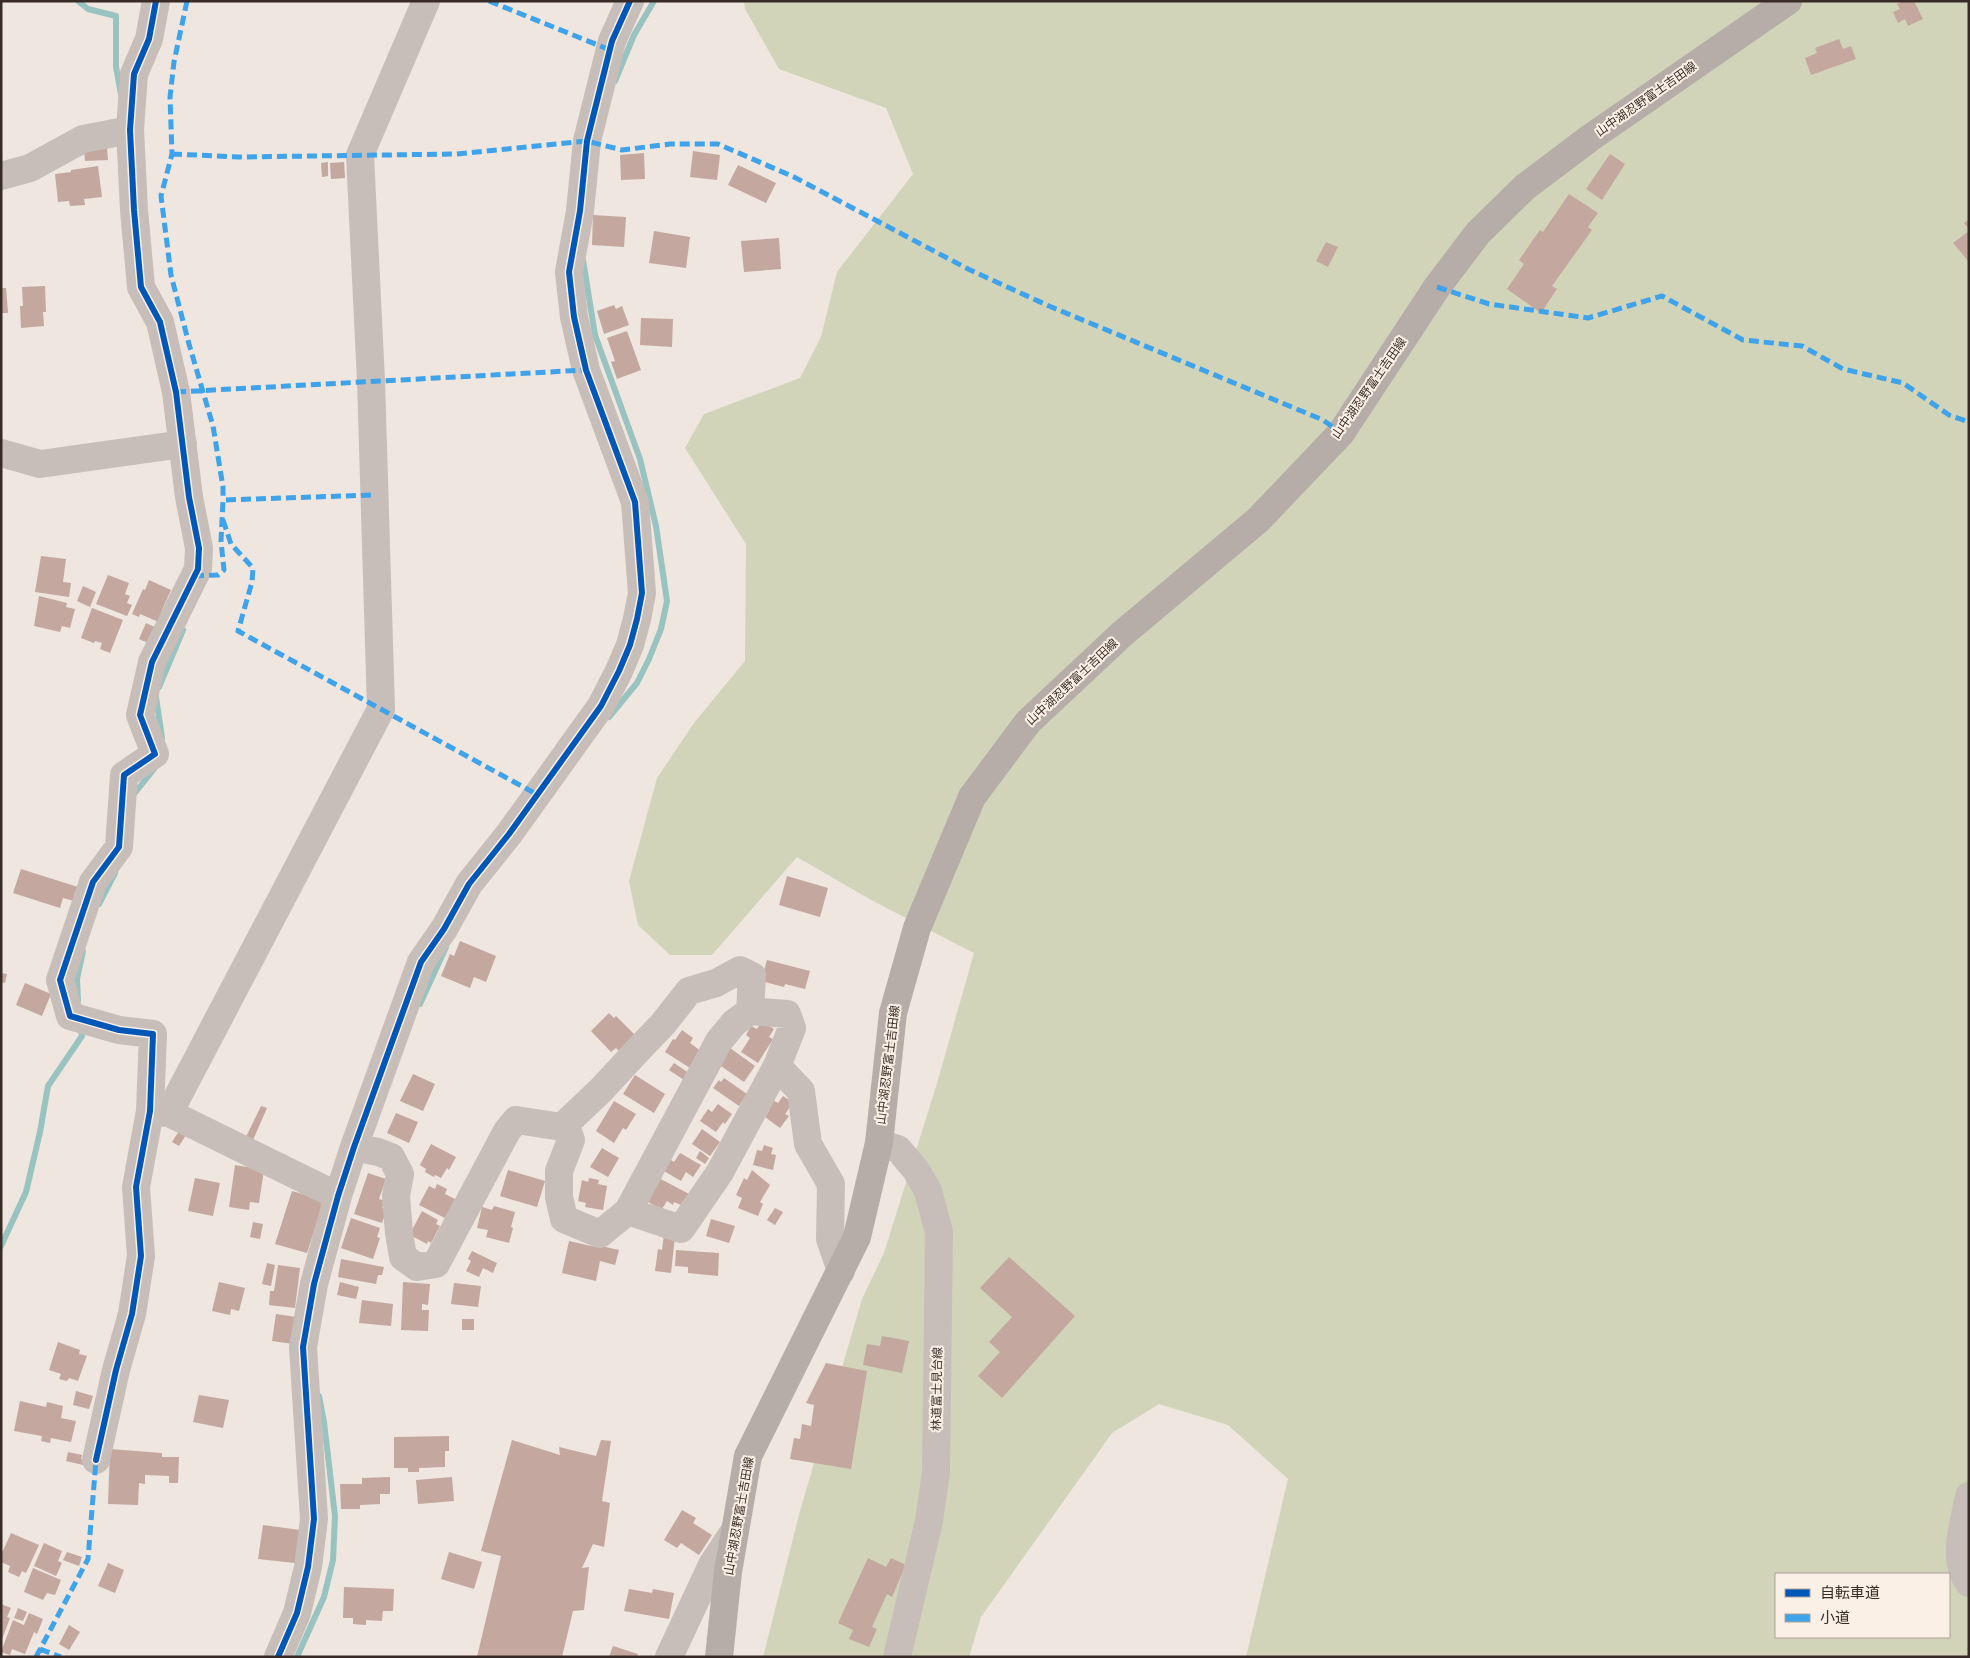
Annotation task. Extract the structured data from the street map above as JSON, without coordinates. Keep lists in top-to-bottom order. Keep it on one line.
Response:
{"streets":{"main road":["山中湖忍野富士吉田線"],"street":["林道富士見台線"]},"crossings":[["山中湖忍野富士吉田線","林道富士見台線"]],"legend":["自転車道","小道"]}
